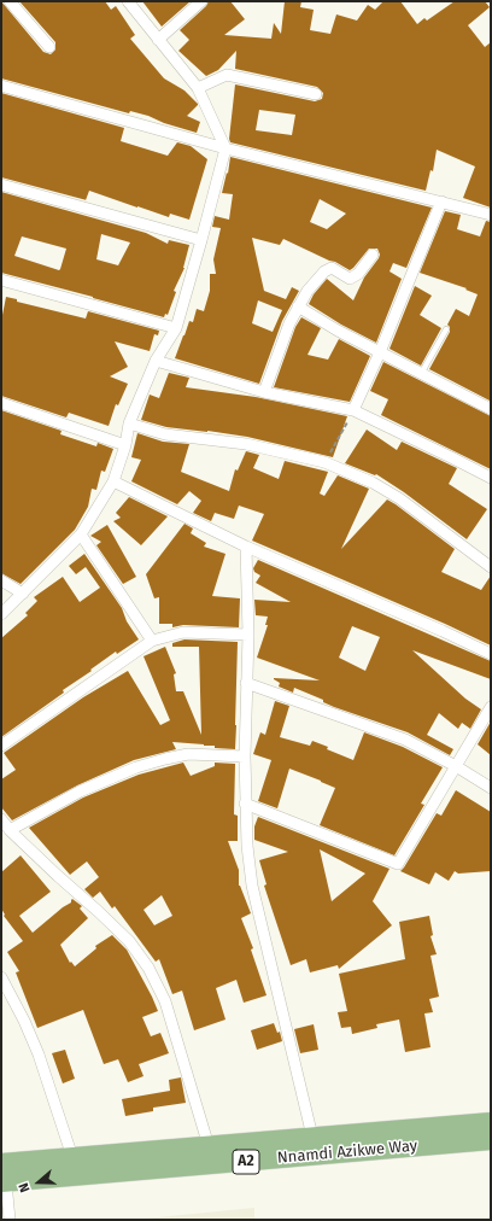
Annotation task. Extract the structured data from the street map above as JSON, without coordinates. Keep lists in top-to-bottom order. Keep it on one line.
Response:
{"streets":{"highway":["Nnamdi Azikwe Way","A2"]},"north":"left"}
